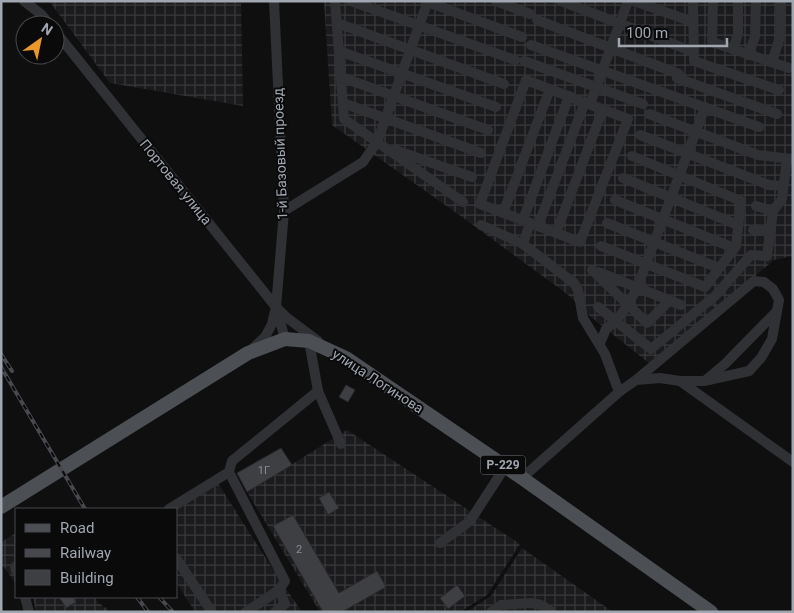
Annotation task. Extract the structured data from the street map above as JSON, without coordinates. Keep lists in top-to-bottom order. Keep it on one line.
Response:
{"streets":{"main road":["улица Логинова","Р-229"],"street":["1-й Базовый проезд","Портовая улица"]},"crossings":[["1-й Базовый проезд","Портовая улица"],["Портовая улица","улица Логинова"]],"house_numbers":["1Г","2"],"legend":["Road","Railway","Building"],"scale_bar":"100 m","north":"top right"}
